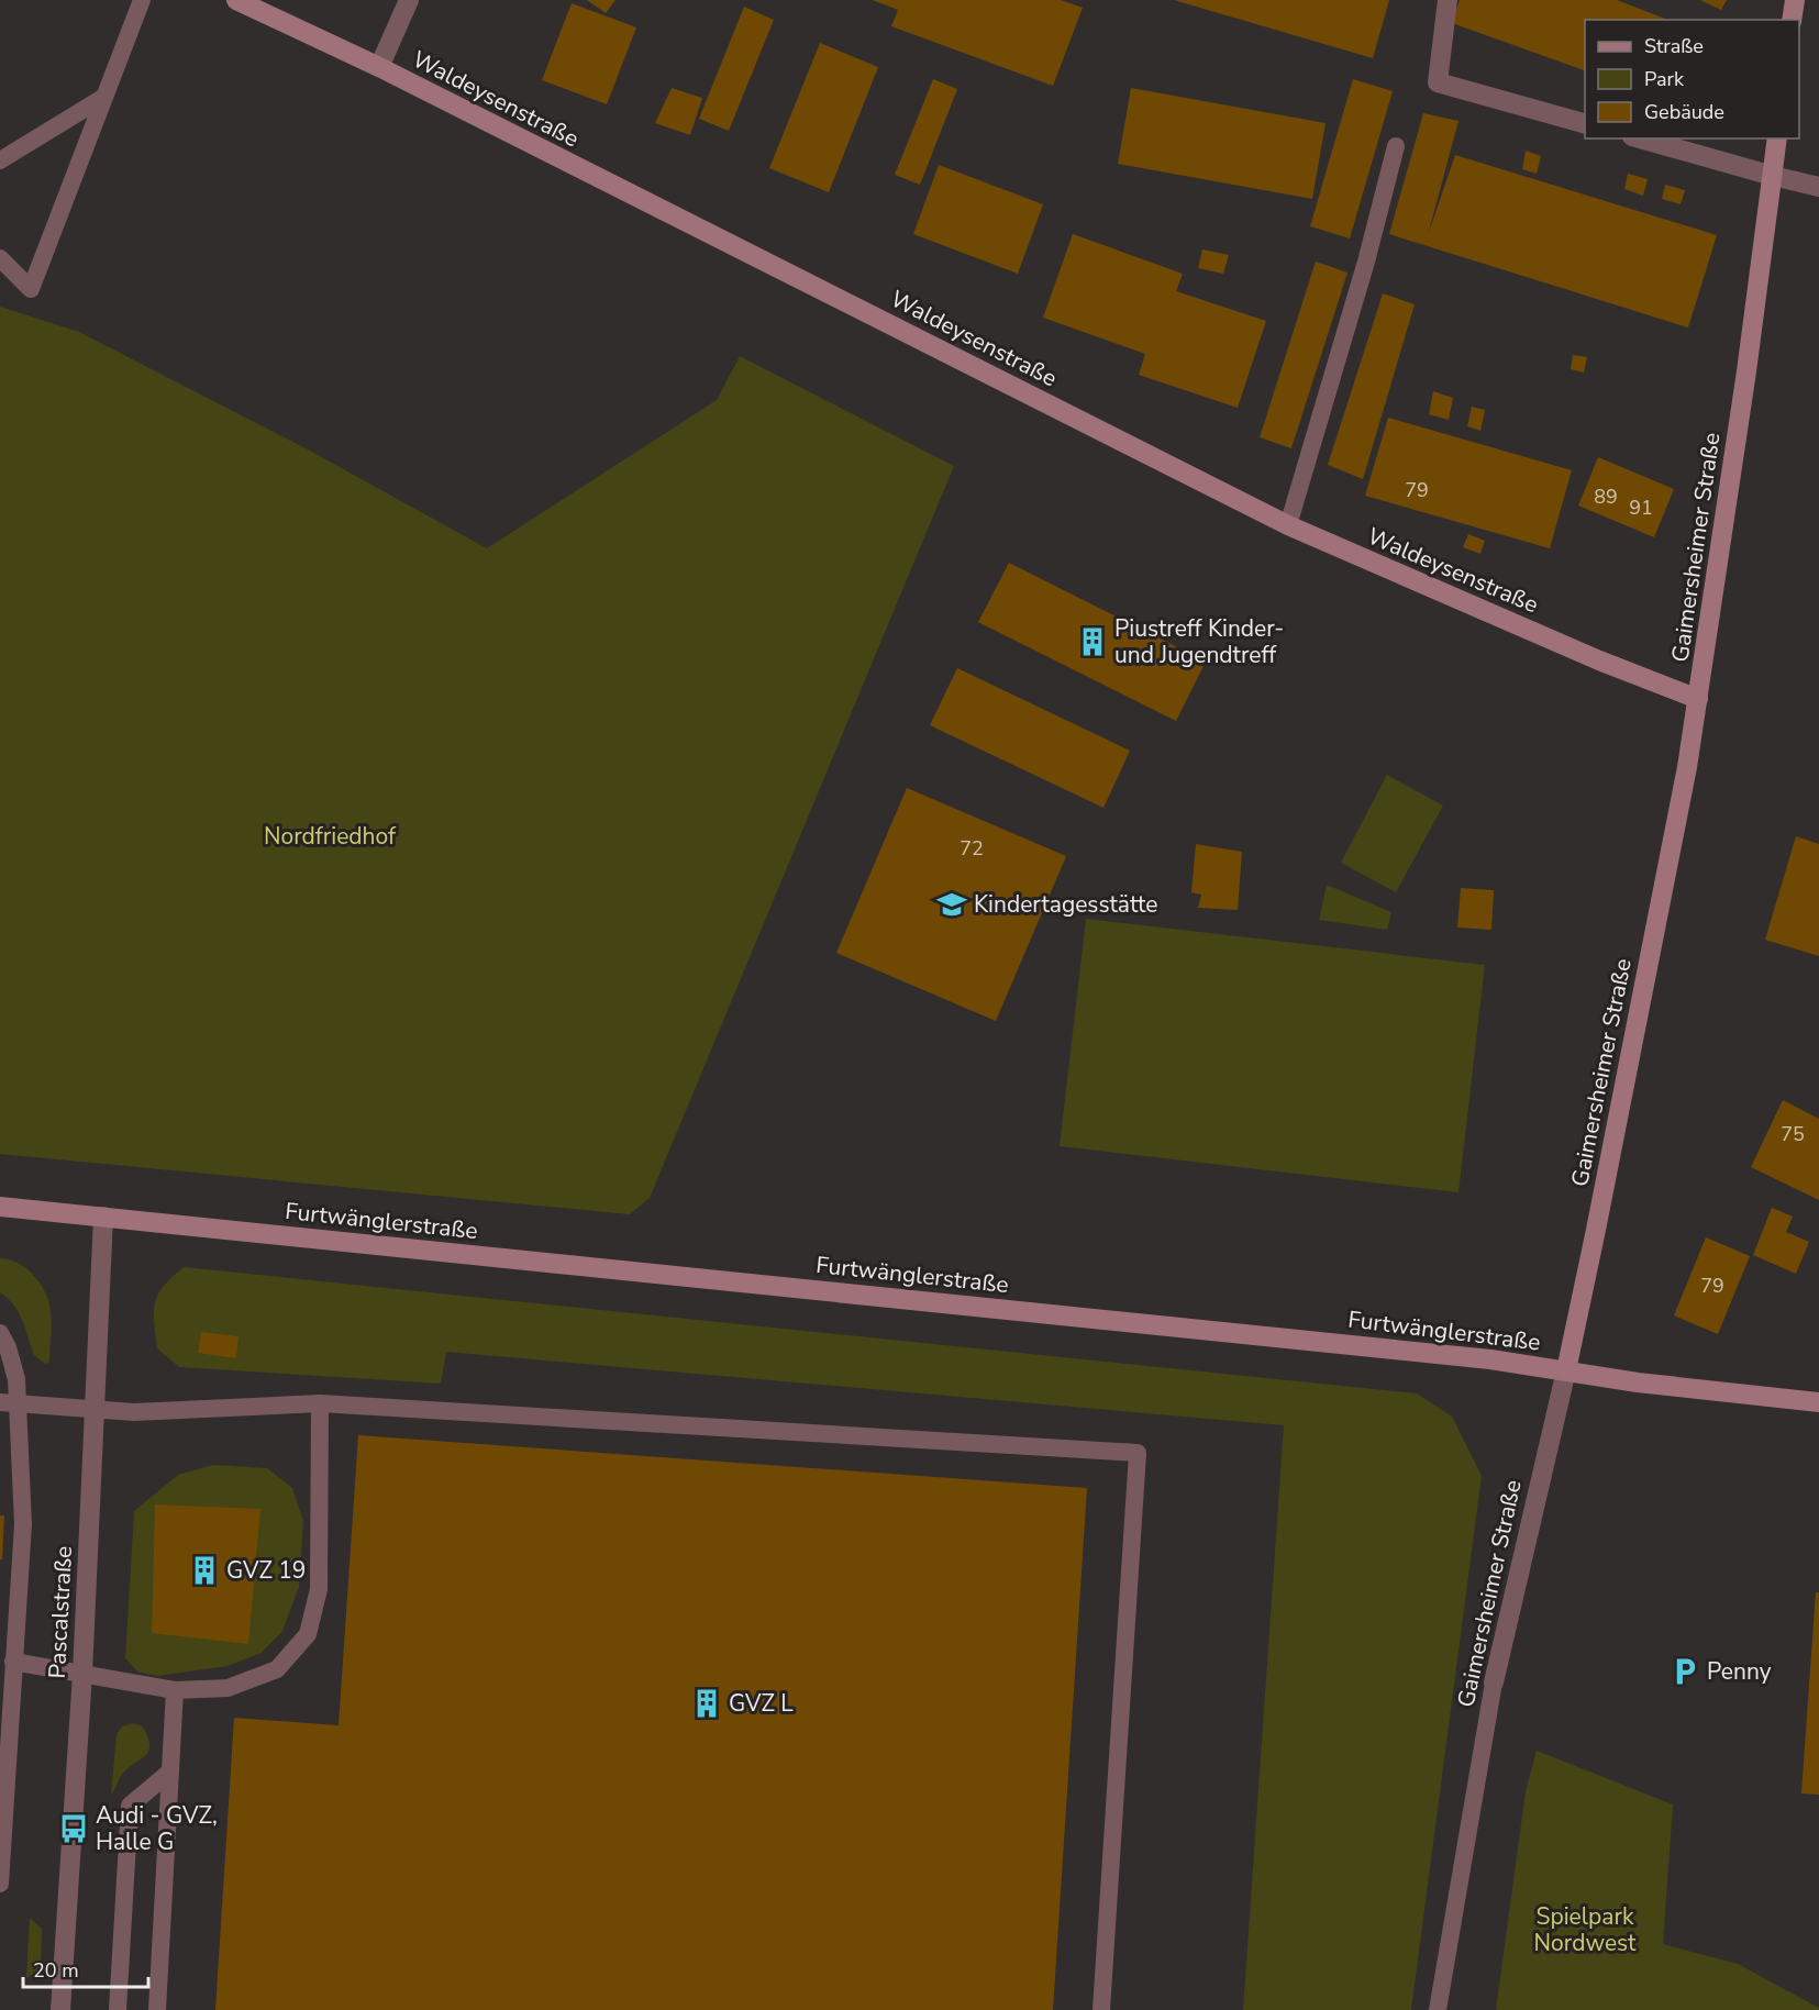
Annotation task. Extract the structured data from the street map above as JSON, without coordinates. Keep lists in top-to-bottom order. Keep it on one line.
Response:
{"streets":{"street":["Waldeysenstraße","Gaimersheimer Straße","Furtwänglerstraße","Pascalstraße"]},"crossings":[["Waldeysenstraße","Gaimersheimer Straße"],["Gaimersheimer Straße","Furtwänglerstraße"],["Furtwänglerstraße","Pascalstraße"]],"parks":["Nordfriedhof","Spielpark Nordwest"],"places":{"building":["Piustreff Kinder- und Jugendtreff","GVZ 19","GVZ L"],"school or university":["Kindertagesstätte"],"parking":["Penny"],"bus stop":["Audi - GVZ, Halle G"]},"house_numbers":["79","89","91","72","75","79"],"legend":["Straße","Park","Gebäude"],"scale_bar":"20 m"}
